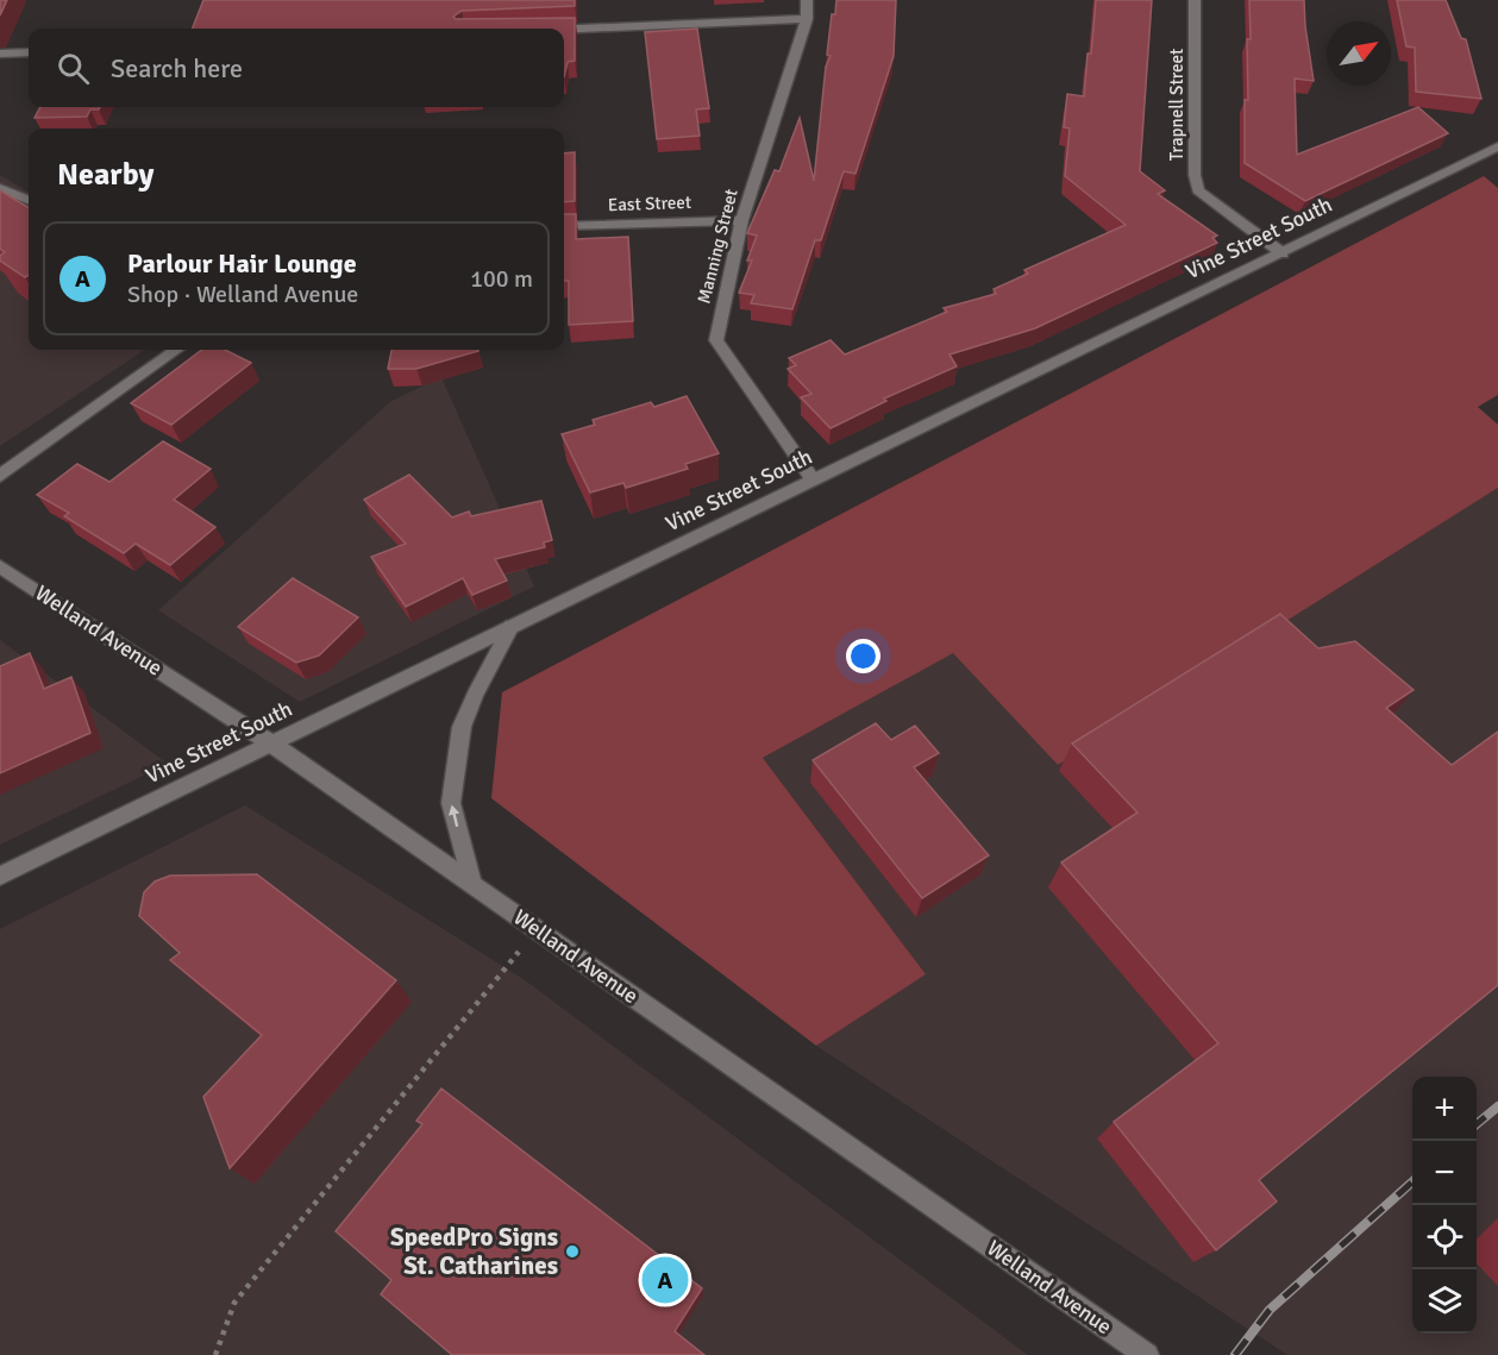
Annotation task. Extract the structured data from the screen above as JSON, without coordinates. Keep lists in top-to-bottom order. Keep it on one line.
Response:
{"streets":{"street":["Trapnell Street","East Street","Vine Street South","Manning Street","Welland Avenue"]},"crossings":[["Trapnell Street","Vine Street South"],["East Street","Manning Street"],["Vine Street South","Manning Street"],["Vine Street South","Welland Avenue"]],"places":["SpeedPro Signs St. Catharines"],"north":"top right","page":{"search":"Search here","heading":"Nearby","list":[{"mark":"A","name":"Parlour Hair Lounge","note":"Shop · Welland Avenue","value":"100 m"}],"map_buttons":["+","−"],"pins":"A"}}
